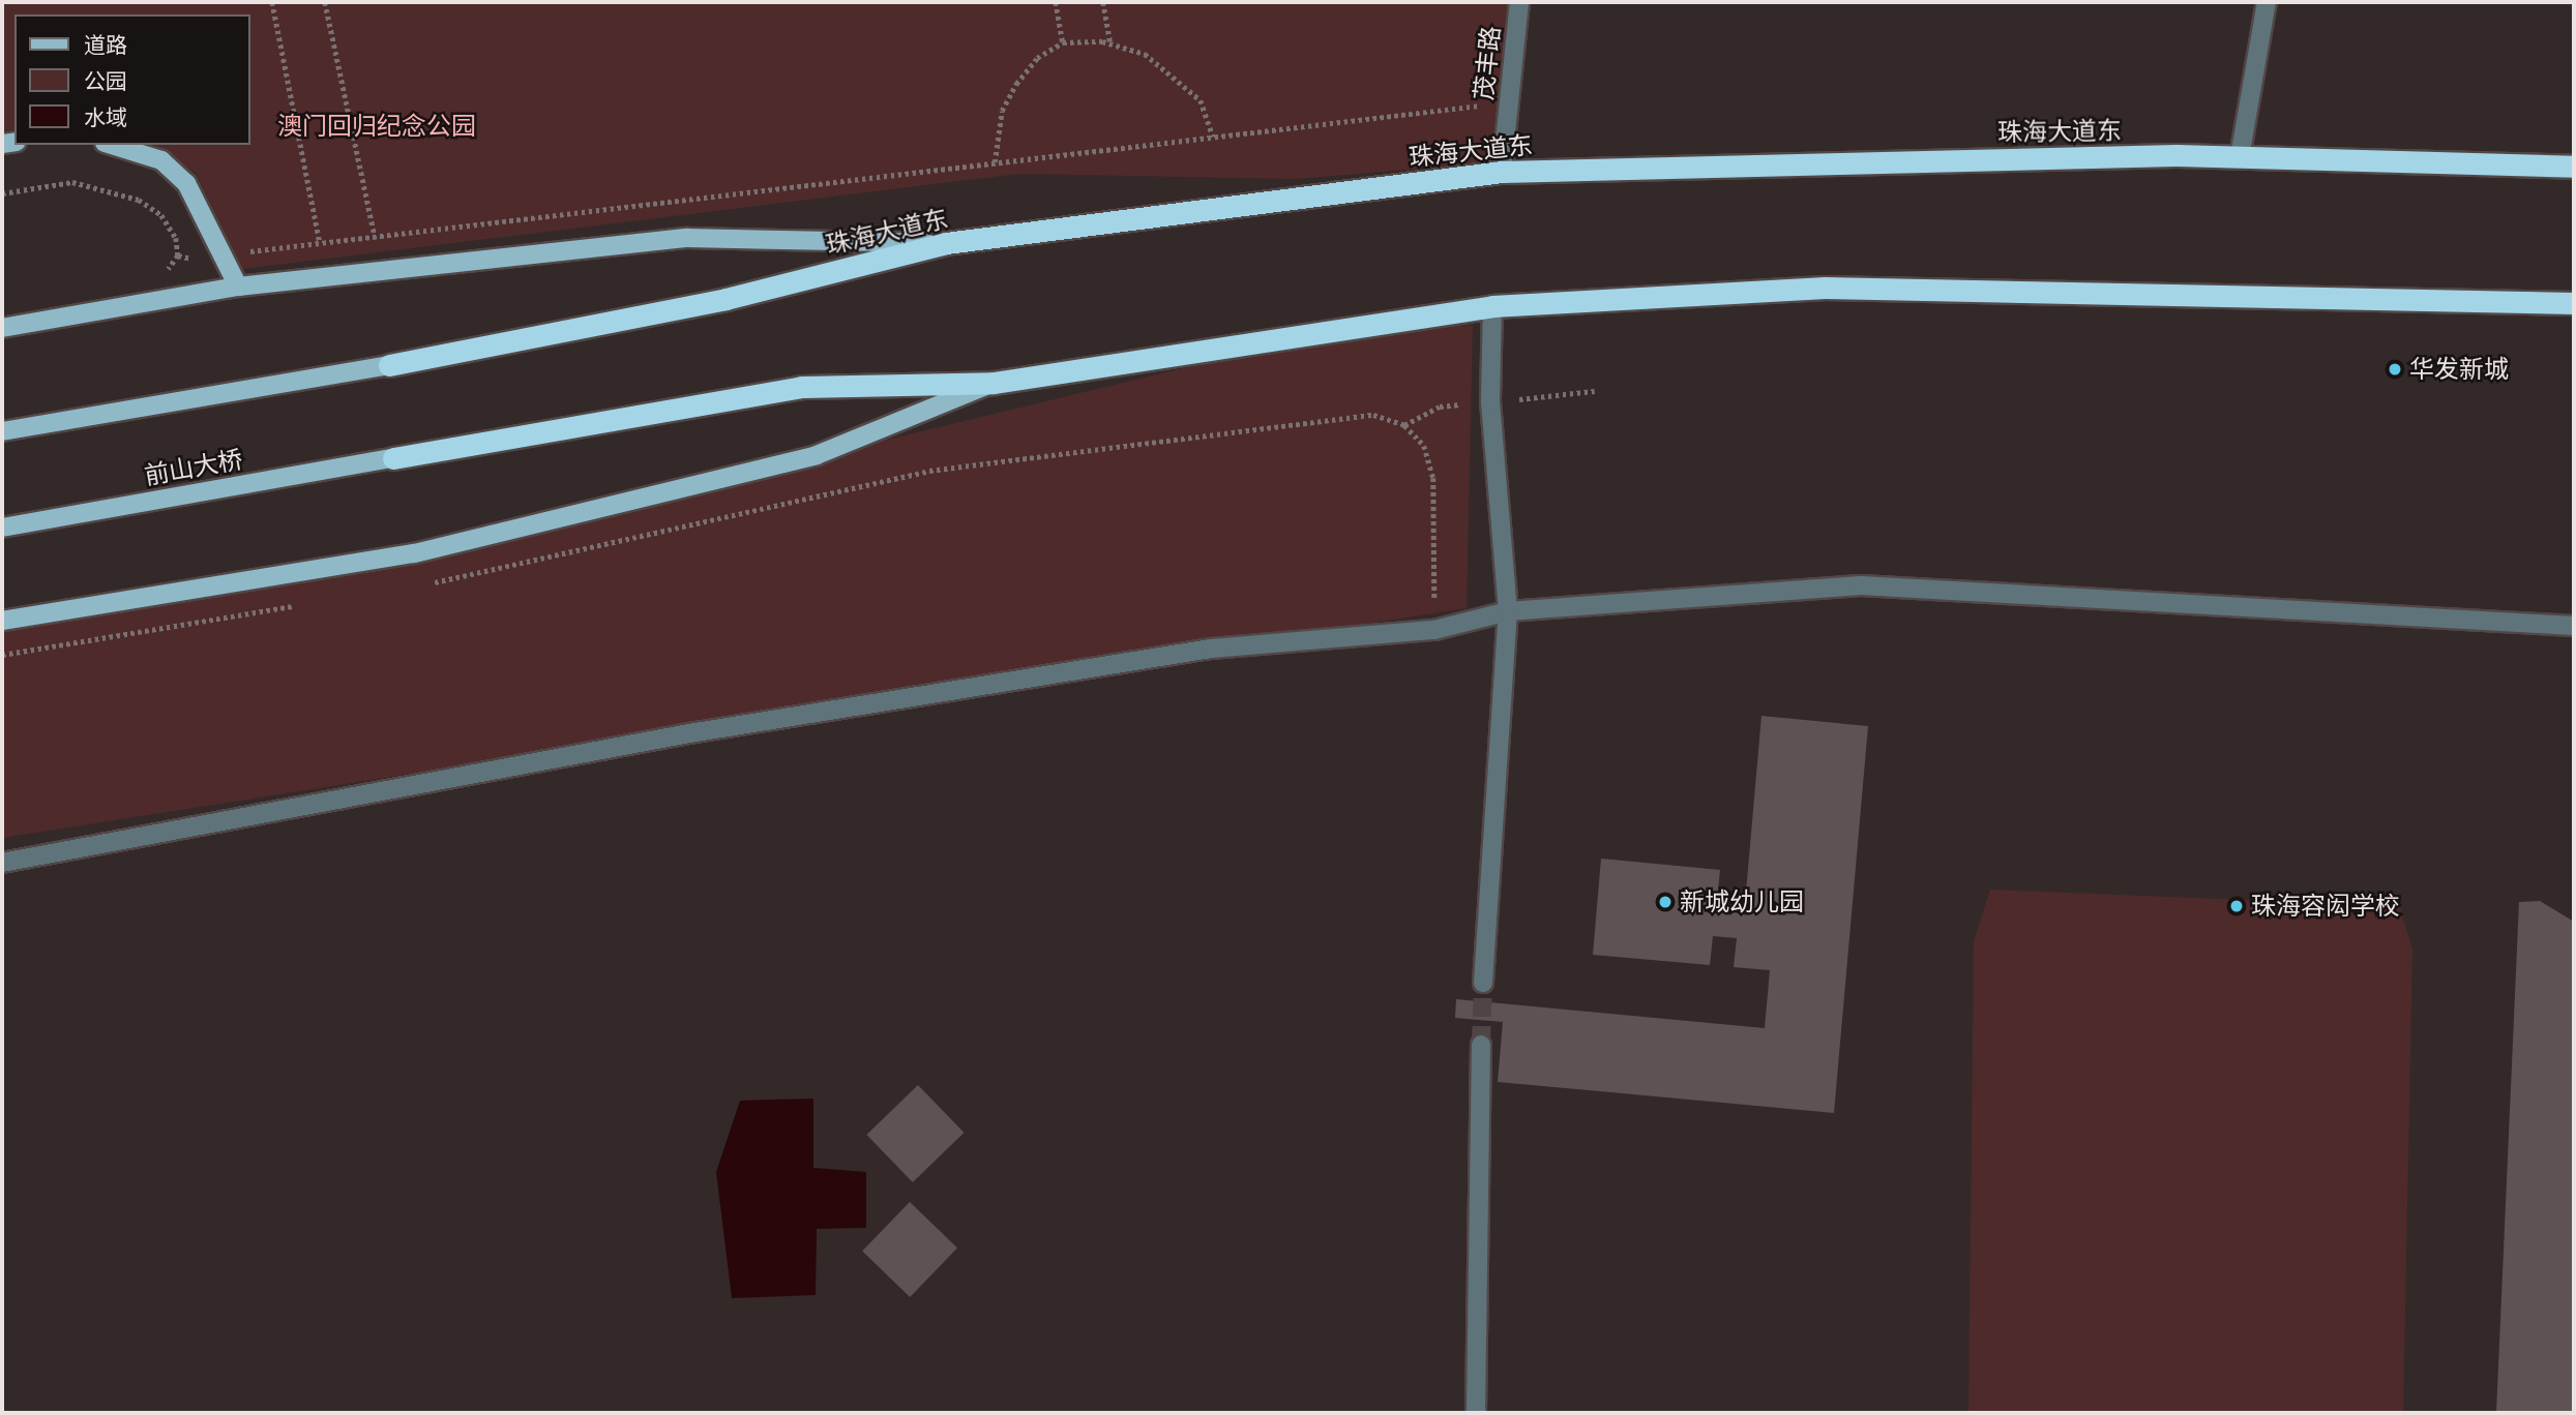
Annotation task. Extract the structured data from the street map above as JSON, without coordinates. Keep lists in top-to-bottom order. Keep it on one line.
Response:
{"streets":{"highway":["珠海大道东"],"main road":["前山大桥"],"street":["茂丰路"]},"crossings":[["茂丰路","珠海大道东"]],"parks":["澳门回归纪念公园"],"places":["华发新城","新城幼儿园","珠海容闳学校"],"legend":["道路","公园","水域"]}
